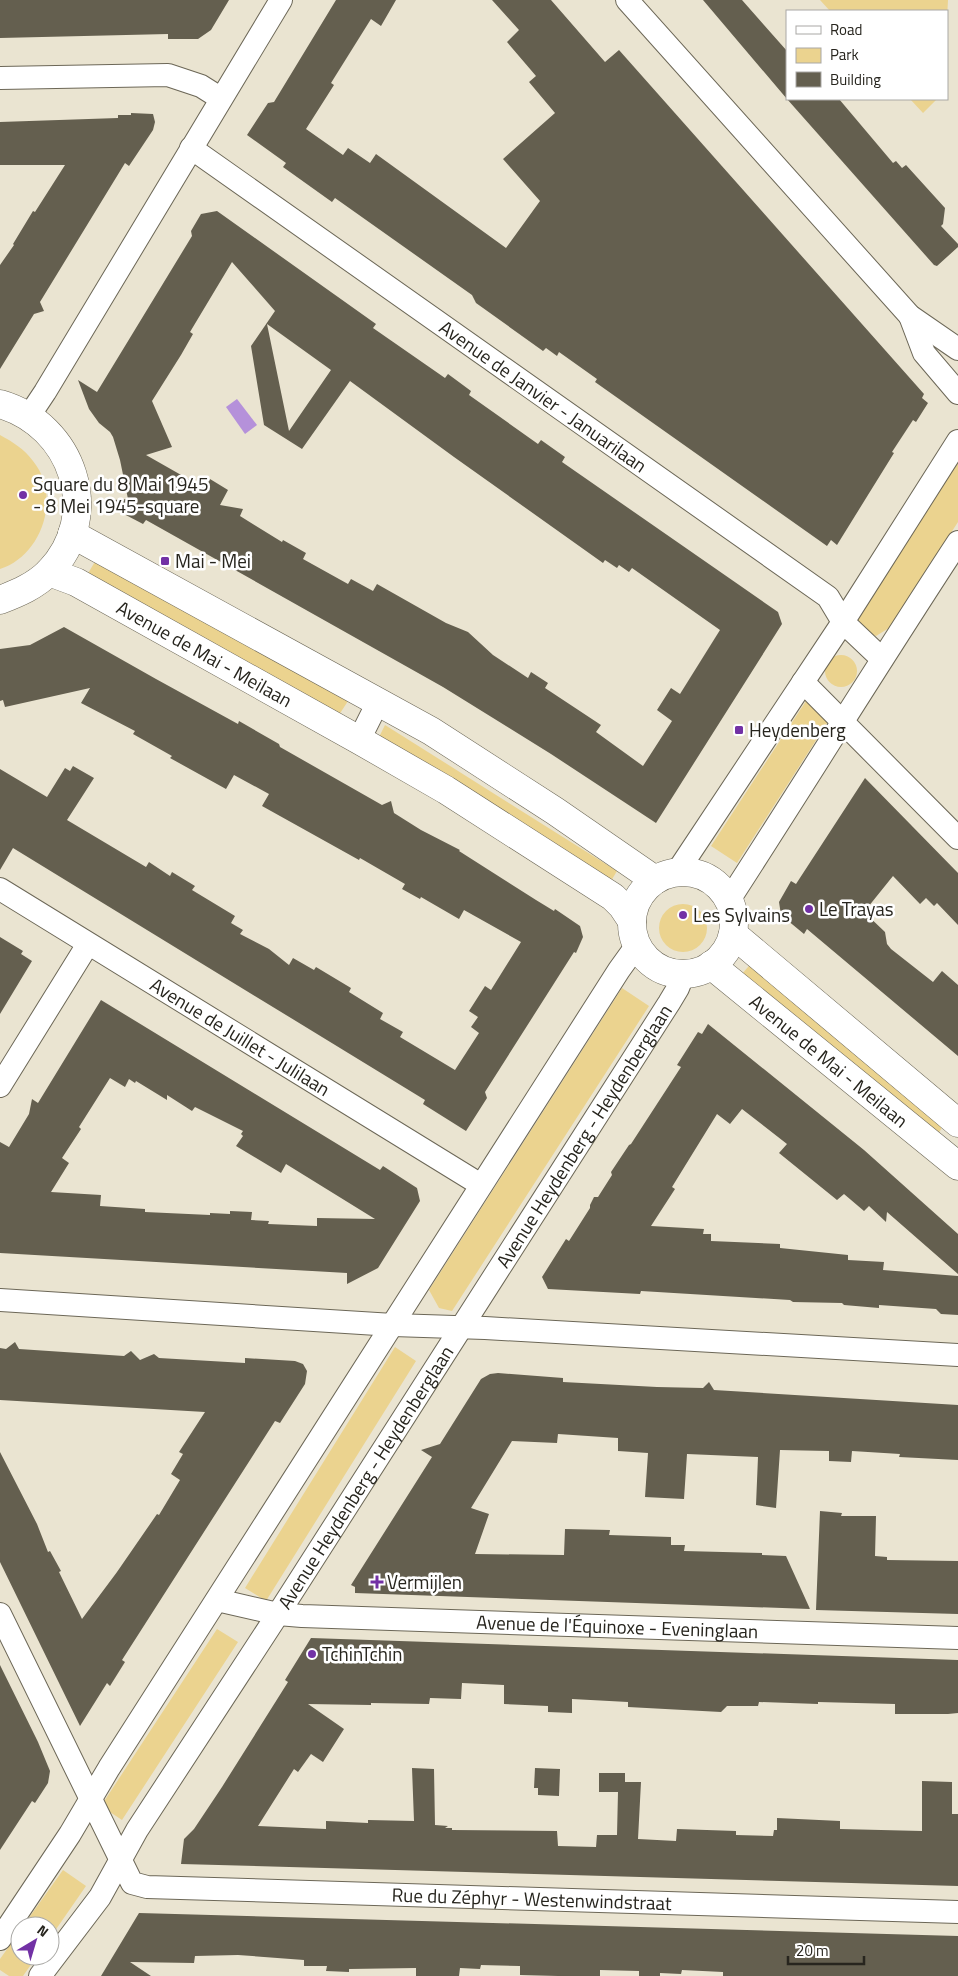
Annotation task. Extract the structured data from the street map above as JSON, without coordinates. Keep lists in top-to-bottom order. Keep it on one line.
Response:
{"streets":{"street":["Avenue de Janvier - Januarilaan","Avenue de Mai - Meilaan","Avenue de Juillet - Julilaan","Avenue Heydenberg - Heydenberglaan","Avenue de l'Équinoxe - Eveninglaan","Rue du Zéphyr - Westenwindstraat"]},"crossings":[["Avenue de Mai - Meilaan","Avenue Heydenberg - Heydenberglaan"],["Avenue Heydenberg - Heydenberglaan","Avenue de l'Équinoxe - Eveninglaan"],["Avenue Heydenberg - Heydenberglaan","Rue du Zéphyr - Westenwindstraat"]],"places":{"other":["Square du 8 Mai 1945 - 8 Mei 1945-square","Le Trayas","Les Sylvains","TchinTchin"],"transit":["Mai - Mei","Heydenberg"],"health":["Vermijlen"]},"legend":["Road","Park","Building"],"scale_bar":"20 m","north":"top right"}
